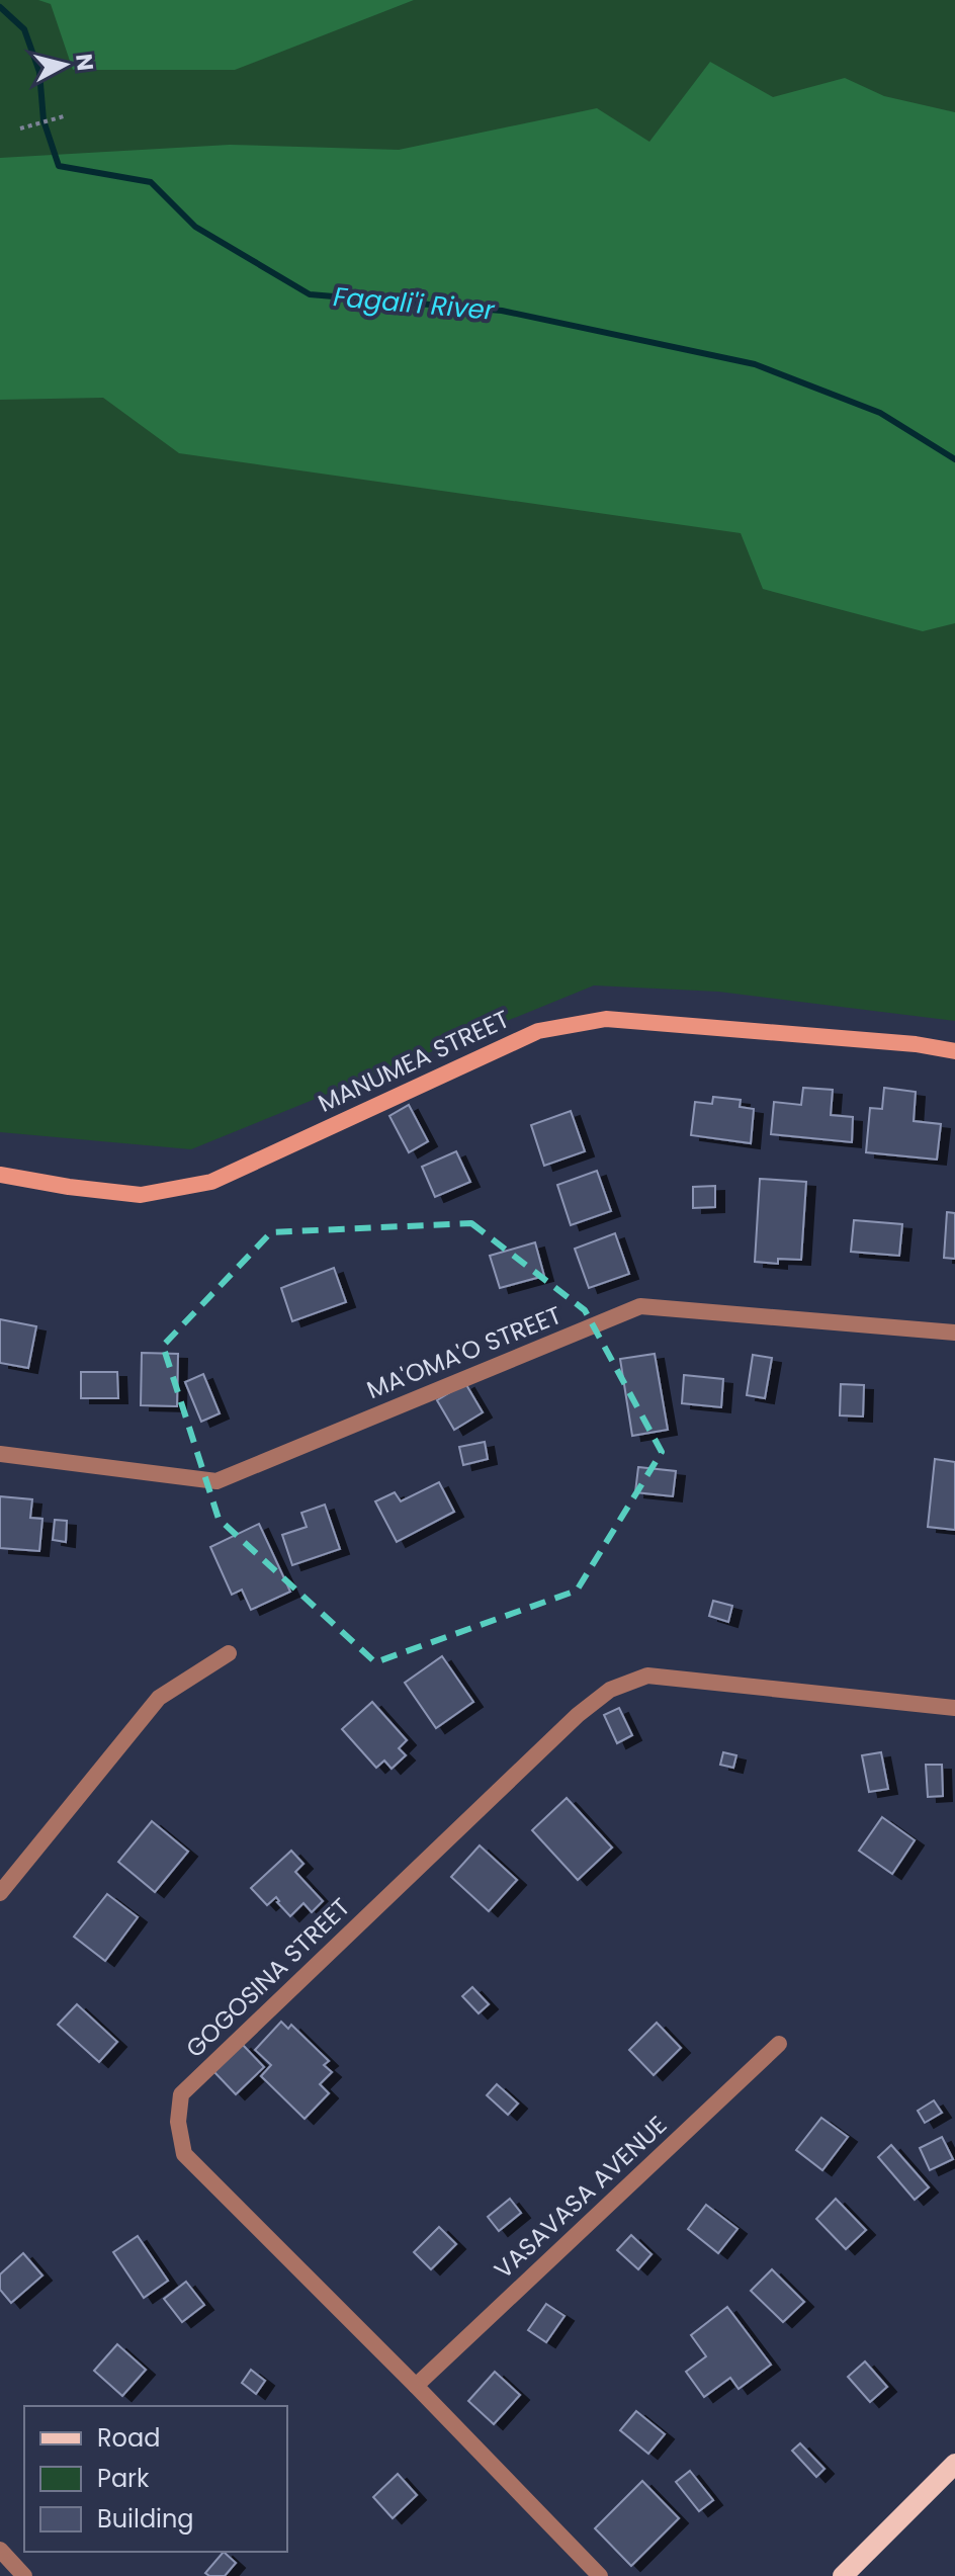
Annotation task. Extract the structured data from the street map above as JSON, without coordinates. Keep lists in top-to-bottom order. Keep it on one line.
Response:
{"streets":{"main road":["MANUMEA STREET"],"street":["MA'OMA'O STREET","GOGOSINA STREET","VASAVASA AVENUE"]},"crossings":[["GOGOSINA STREET","VASAVASA AVENUE"]],"water":["Fagali'i River"],"legend":["Road","Park","Building"],"north":"right"}
